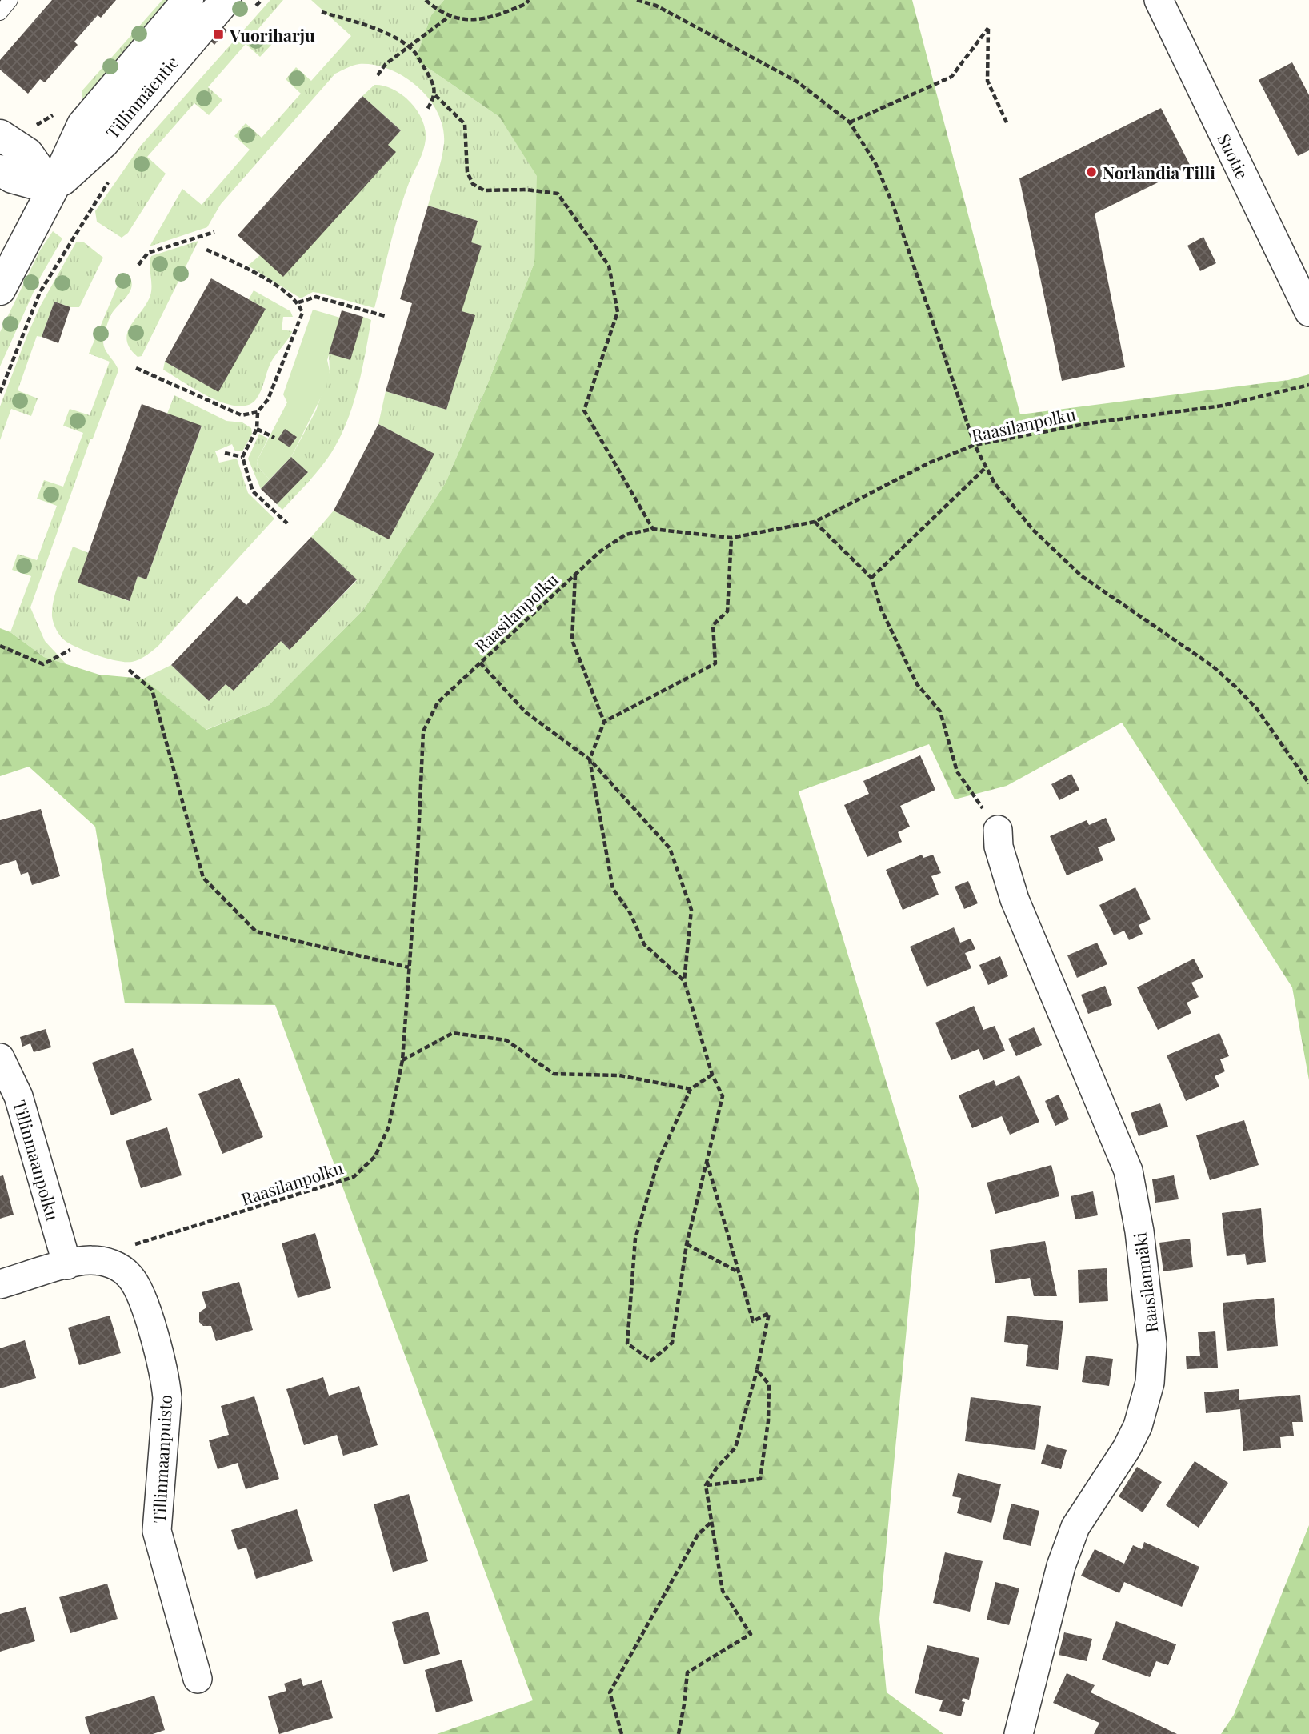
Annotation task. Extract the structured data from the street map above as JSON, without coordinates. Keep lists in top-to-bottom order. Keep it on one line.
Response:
{"streets":{"street":["Tillinmäentie","Suotie","Tillinmaanpolku","Raasilanmäki","Tillinmaanpuisto"],"path":["Raasilanpolku"]},"crossings":[["Tillinmaanpolku","Tillinmaanpuisto"]],"places":{"transit":["Vuoriharju"],"other":["Norlandia Tilli"]}}
